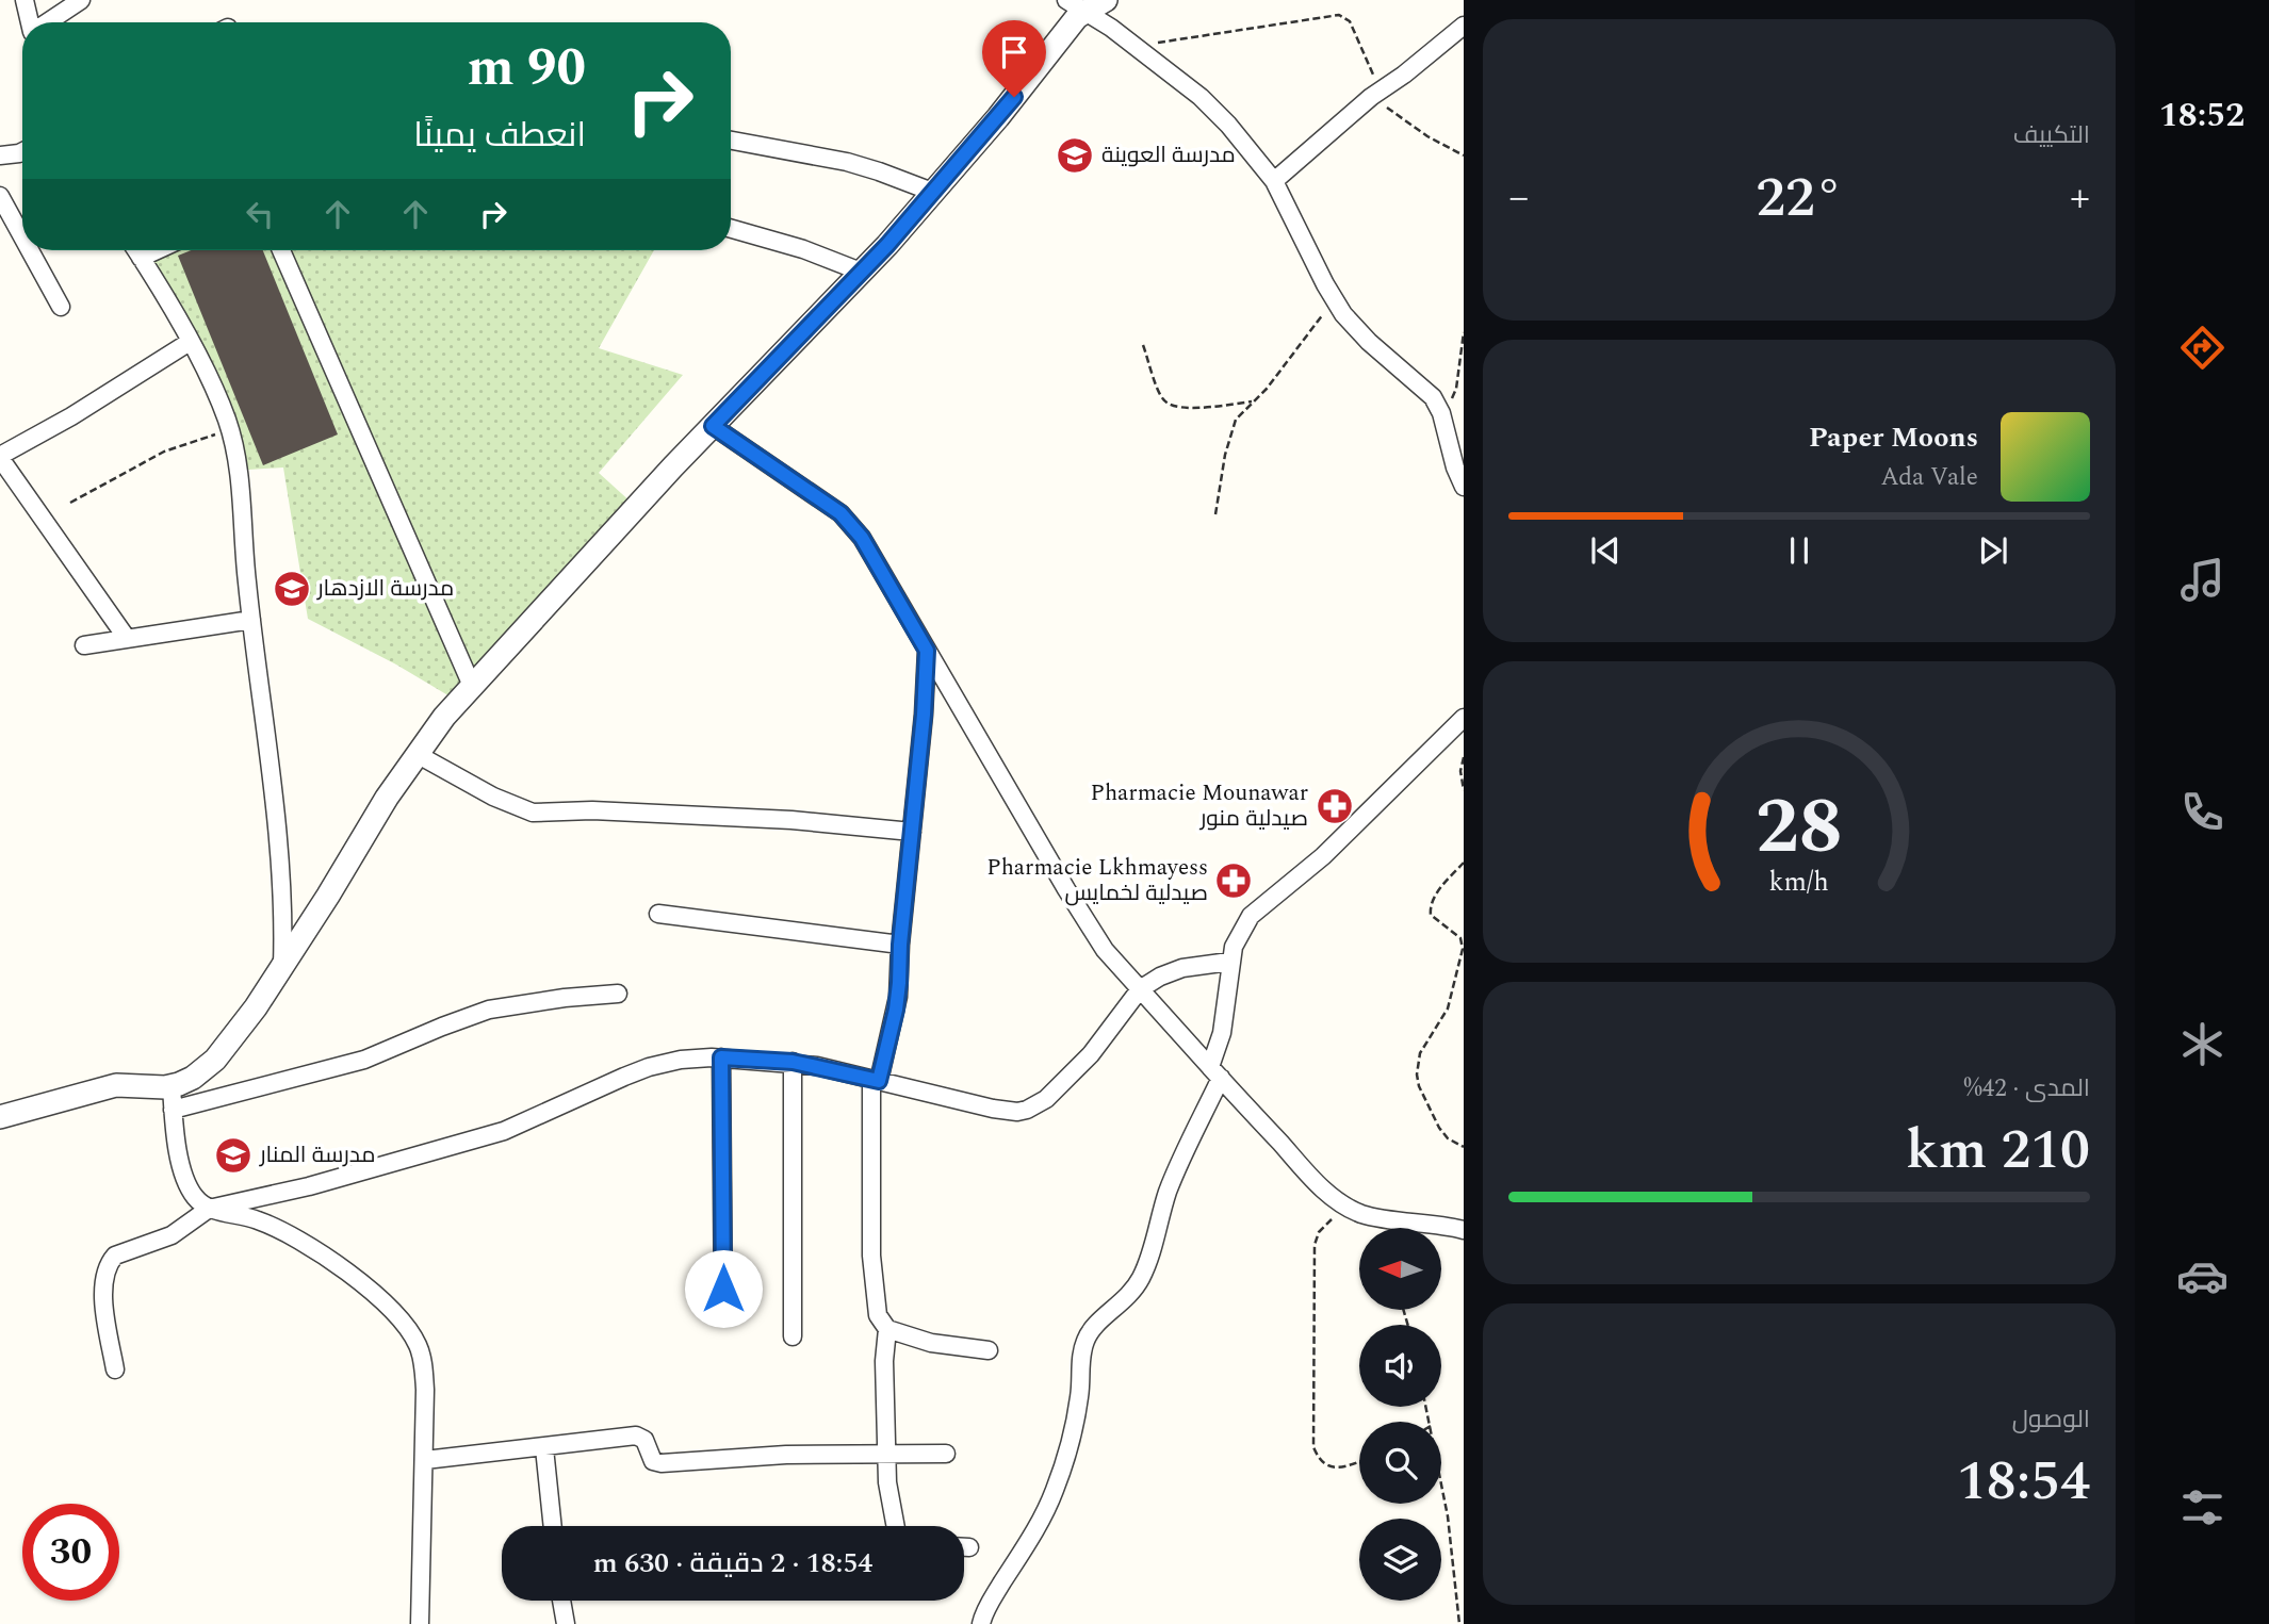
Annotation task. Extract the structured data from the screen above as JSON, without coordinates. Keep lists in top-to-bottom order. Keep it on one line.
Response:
{"places":{"school or university":["مدرسة العوينة","مدرسة الازدهار","مدرسة المنار"],"pharmacy":["Pharmacie Mounawar صيدلية منور","Pharmacie Lkhmayess صيدلية لخمايس"]},"north":"left","page":{"tabs":"18:52","tile":["التكييف",["المدى · 42%","210 km"],["الوصول","18:54"]],"turn":["90 m","انعطف يمينًا"],"heat":["−","22°","+"],"song":["Paper Moons","Ada Vale"],"limit":"30","trip":"18:54 · 2 دقيقة · 630 m","gauge":["28","km/h"]}}
